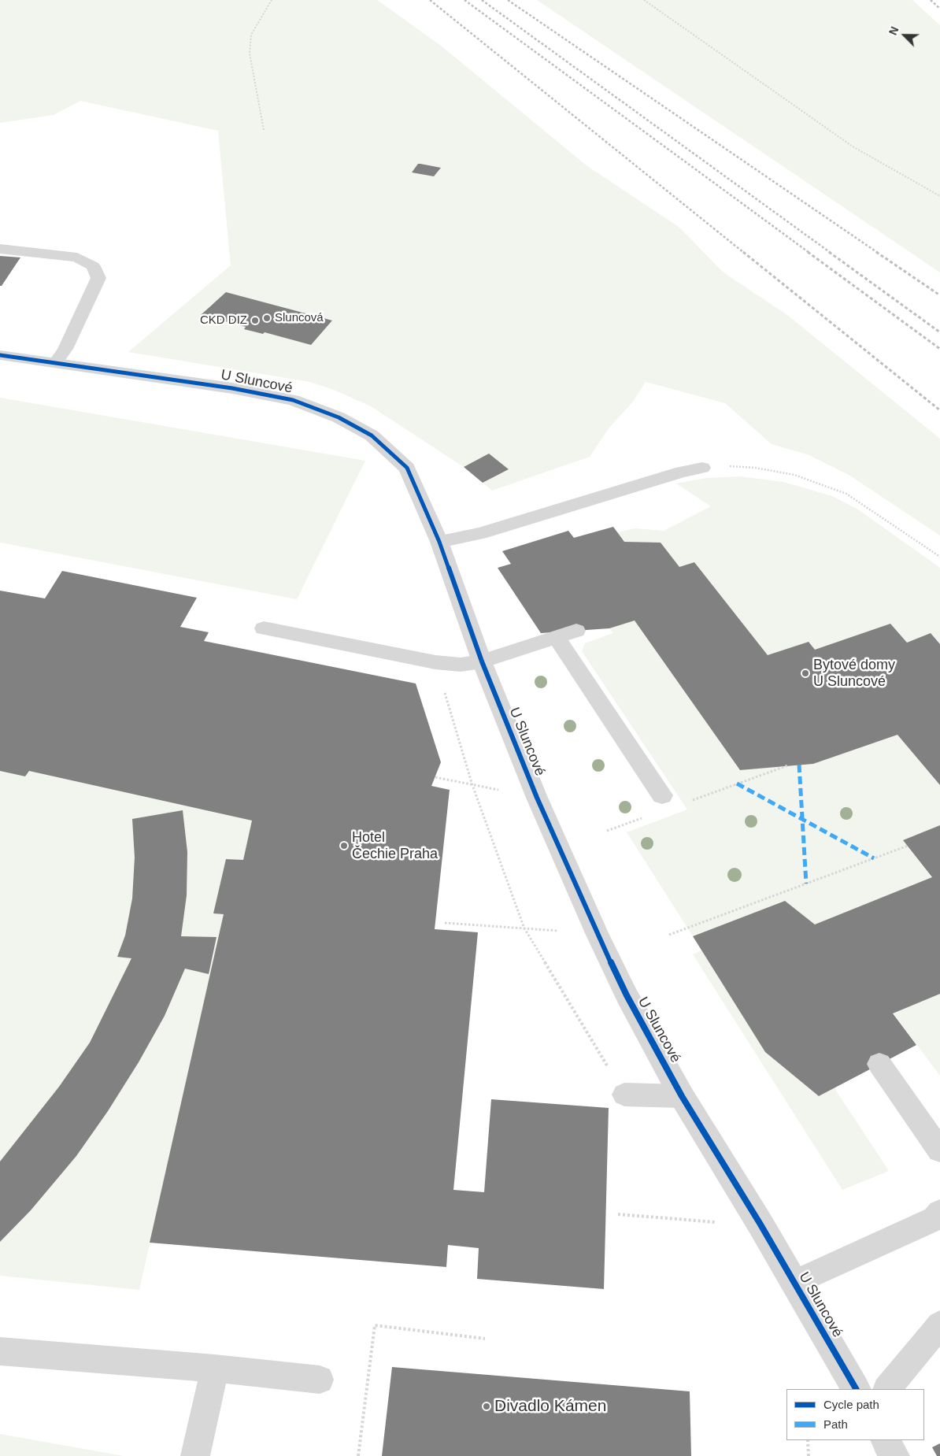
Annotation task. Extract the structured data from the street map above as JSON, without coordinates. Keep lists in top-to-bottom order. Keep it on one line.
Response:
{"streets":{"street":["U Sluncové"]},"places":["Sluncová","CKD DIZ","Bytové domy U Sluncové","Hotel Čechie Praha","Divadlo Kámen"],"legend":["Cycle path","Path"],"north":"top left"}
